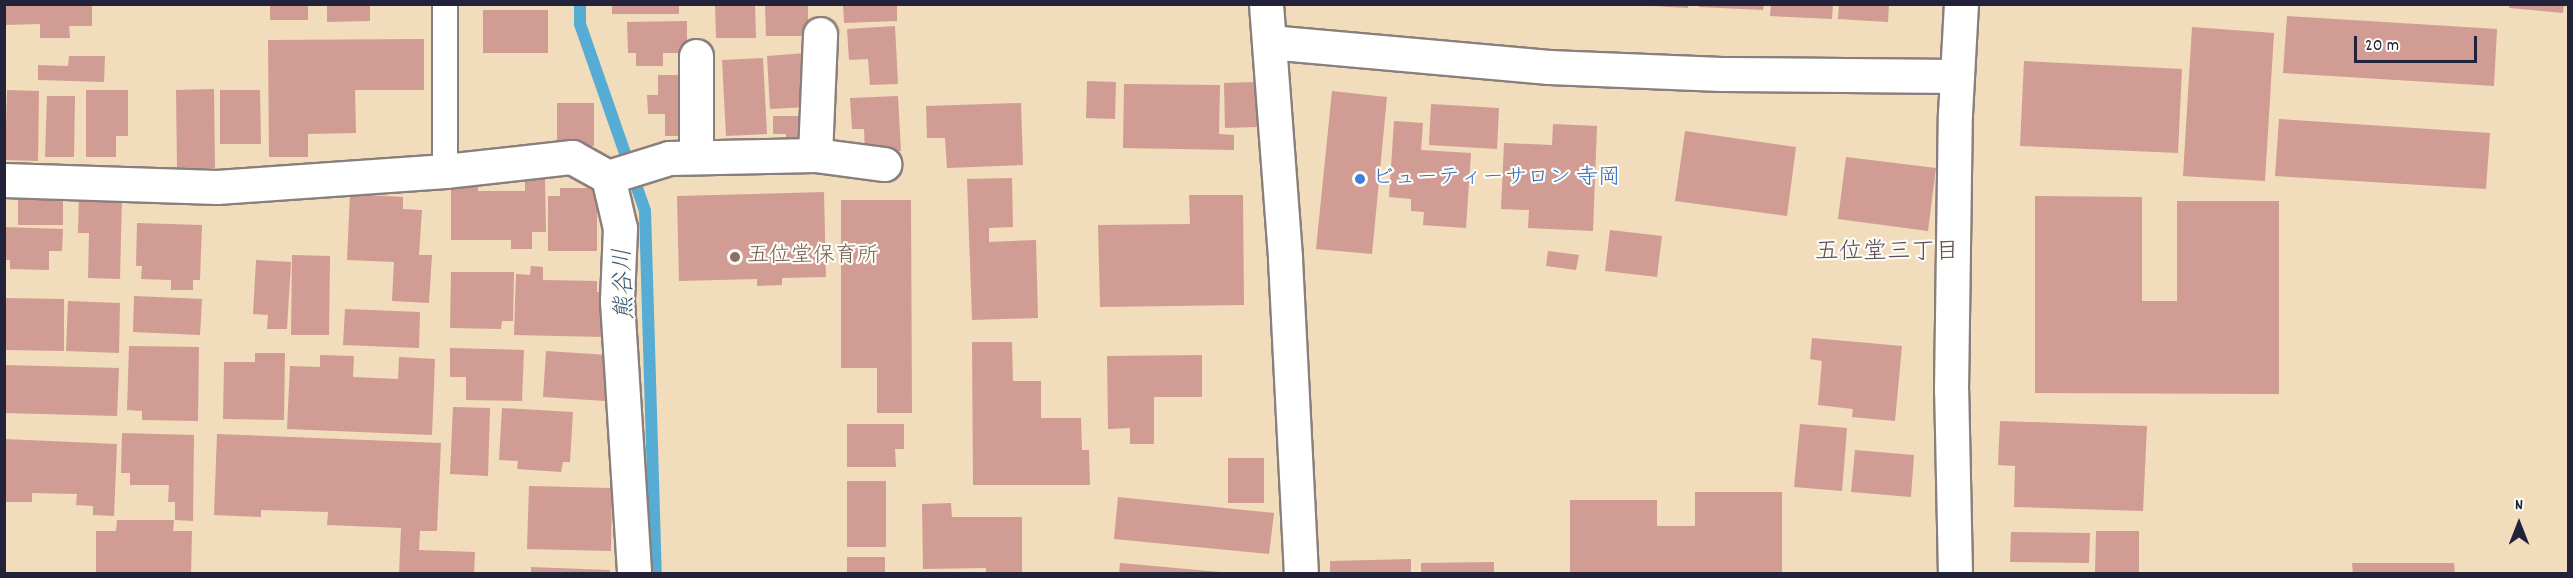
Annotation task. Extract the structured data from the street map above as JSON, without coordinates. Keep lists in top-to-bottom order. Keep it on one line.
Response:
{"districts":["五位堂三丁目"],"water":["熊谷川"],"places":["ビューティーサロン 寺岡","五位堂保育所"],"scale_bar":"20 m","north":"top"}
